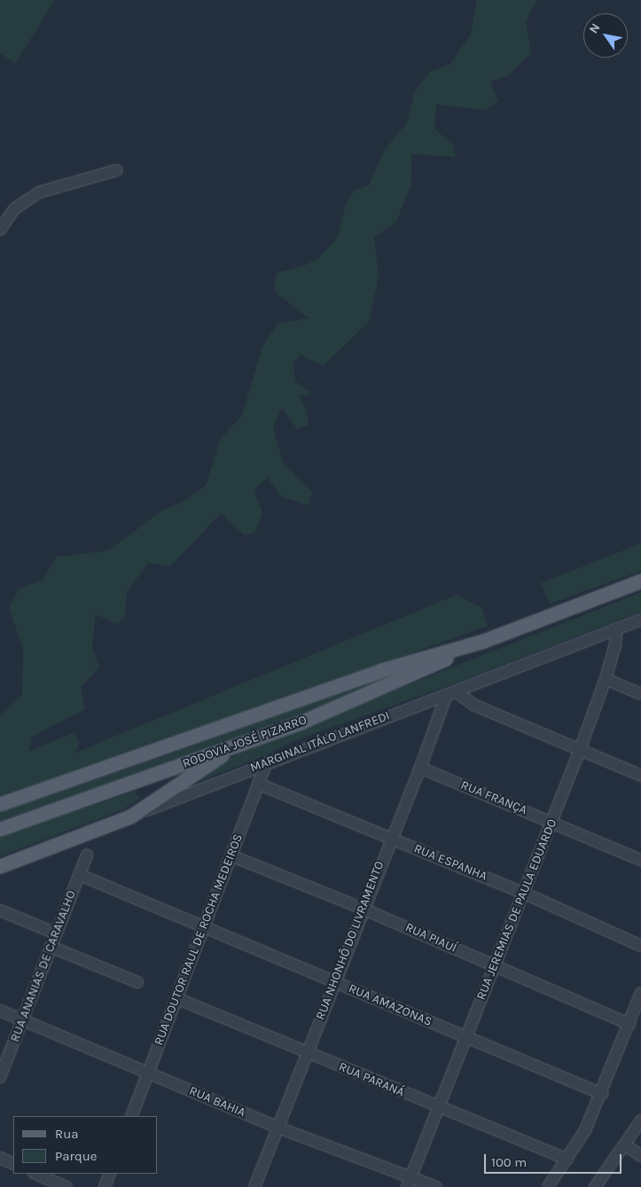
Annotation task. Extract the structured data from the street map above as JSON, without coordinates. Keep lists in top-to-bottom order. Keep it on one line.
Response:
{"streets":{"main road":["RODOVIA JOSÉ PIZARRO","MARGINAL ITÁLO LANFREDI"],"street":["RUA FRANÇA","RUA ESPANHA","RUA JEREMIAS DE PAULA EDUARDO","RUA PIAUÍ","RUA DOUTOR RAUL DE ROCHA MEDEIROS","RUA NHONHÔ DO LIVRAMENTO","RUA ANANIAS DE CARAVALHO","RUA AMAZONAS","RUA PARANÁ","RUA BAHIA"]},"crossings":[["MARGINAL ITÁLO LANFREDI","RUA JEREMIAS DE PAULA EDUARDO"],["MARGINAL ITÁLO LANFREDI","RUA DOUTOR RAUL DE ROCHA MEDEIROS"],["MARGINAL ITÁLO LANFREDI","RUA NHONHÔ DO LIVRAMENTO"],["RUA FRANÇA","RUA JEREMIAS DE PAULA EDUARDO"],["RUA FRANÇA","RUA NHONHÔ DO LIVRAMENTO"],["RUA ESPANHA","RUA JEREMIAS DE PAULA EDUARDO"],["RUA ESPANHA","RUA DOUTOR RAUL DE ROCHA MEDEIROS"],["RUA ESPANHA","RUA NHONHÔ DO LIVRAMENTO"],["RUA JEREMIAS DE PAULA EDUARDO","RUA PIAUÍ"],["RUA JEREMIAS DE PAULA EDUARDO","RUA AMAZONAS"],["RUA JEREMIAS DE PAULA EDUARDO","RUA PARANÁ"],["RUA JEREMIAS DE PAULA EDUARDO","RUA BAHIA"],["RUA PIAUÍ","RUA DOUTOR RAUL DE ROCHA MEDEIROS"],["RUA PIAUÍ","RUA NHONHÔ DO LIVRAMENTO"],["RUA DOUTOR RAUL DE ROCHA MEDEIROS","RUA AMAZONAS"],["RUA DOUTOR RAUL DE ROCHA MEDEIROS","RUA PARANÁ"],["RUA DOUTOR RAUL DE ROCHA MEDEIROS","RUA BAHIA"],["RUA NHONHÔ DO LIVRAMENTO","RUA AMAZONAS"],["RUA NHONHÔ DO LIVRAMENTO","RUA PARANÁ"],["RUA NHONHÔ DO LIVRAMENTO","RUA BAHIA"],["RUA ANANIAS DE CARAVALHO","RUA AMAZONAS"],["RUA ANANIAS DE CARAVALHO","RUA BAHIA"]],"legend":["Rua","Parque"],"scale_bar":"100 m","north":"top left"}
